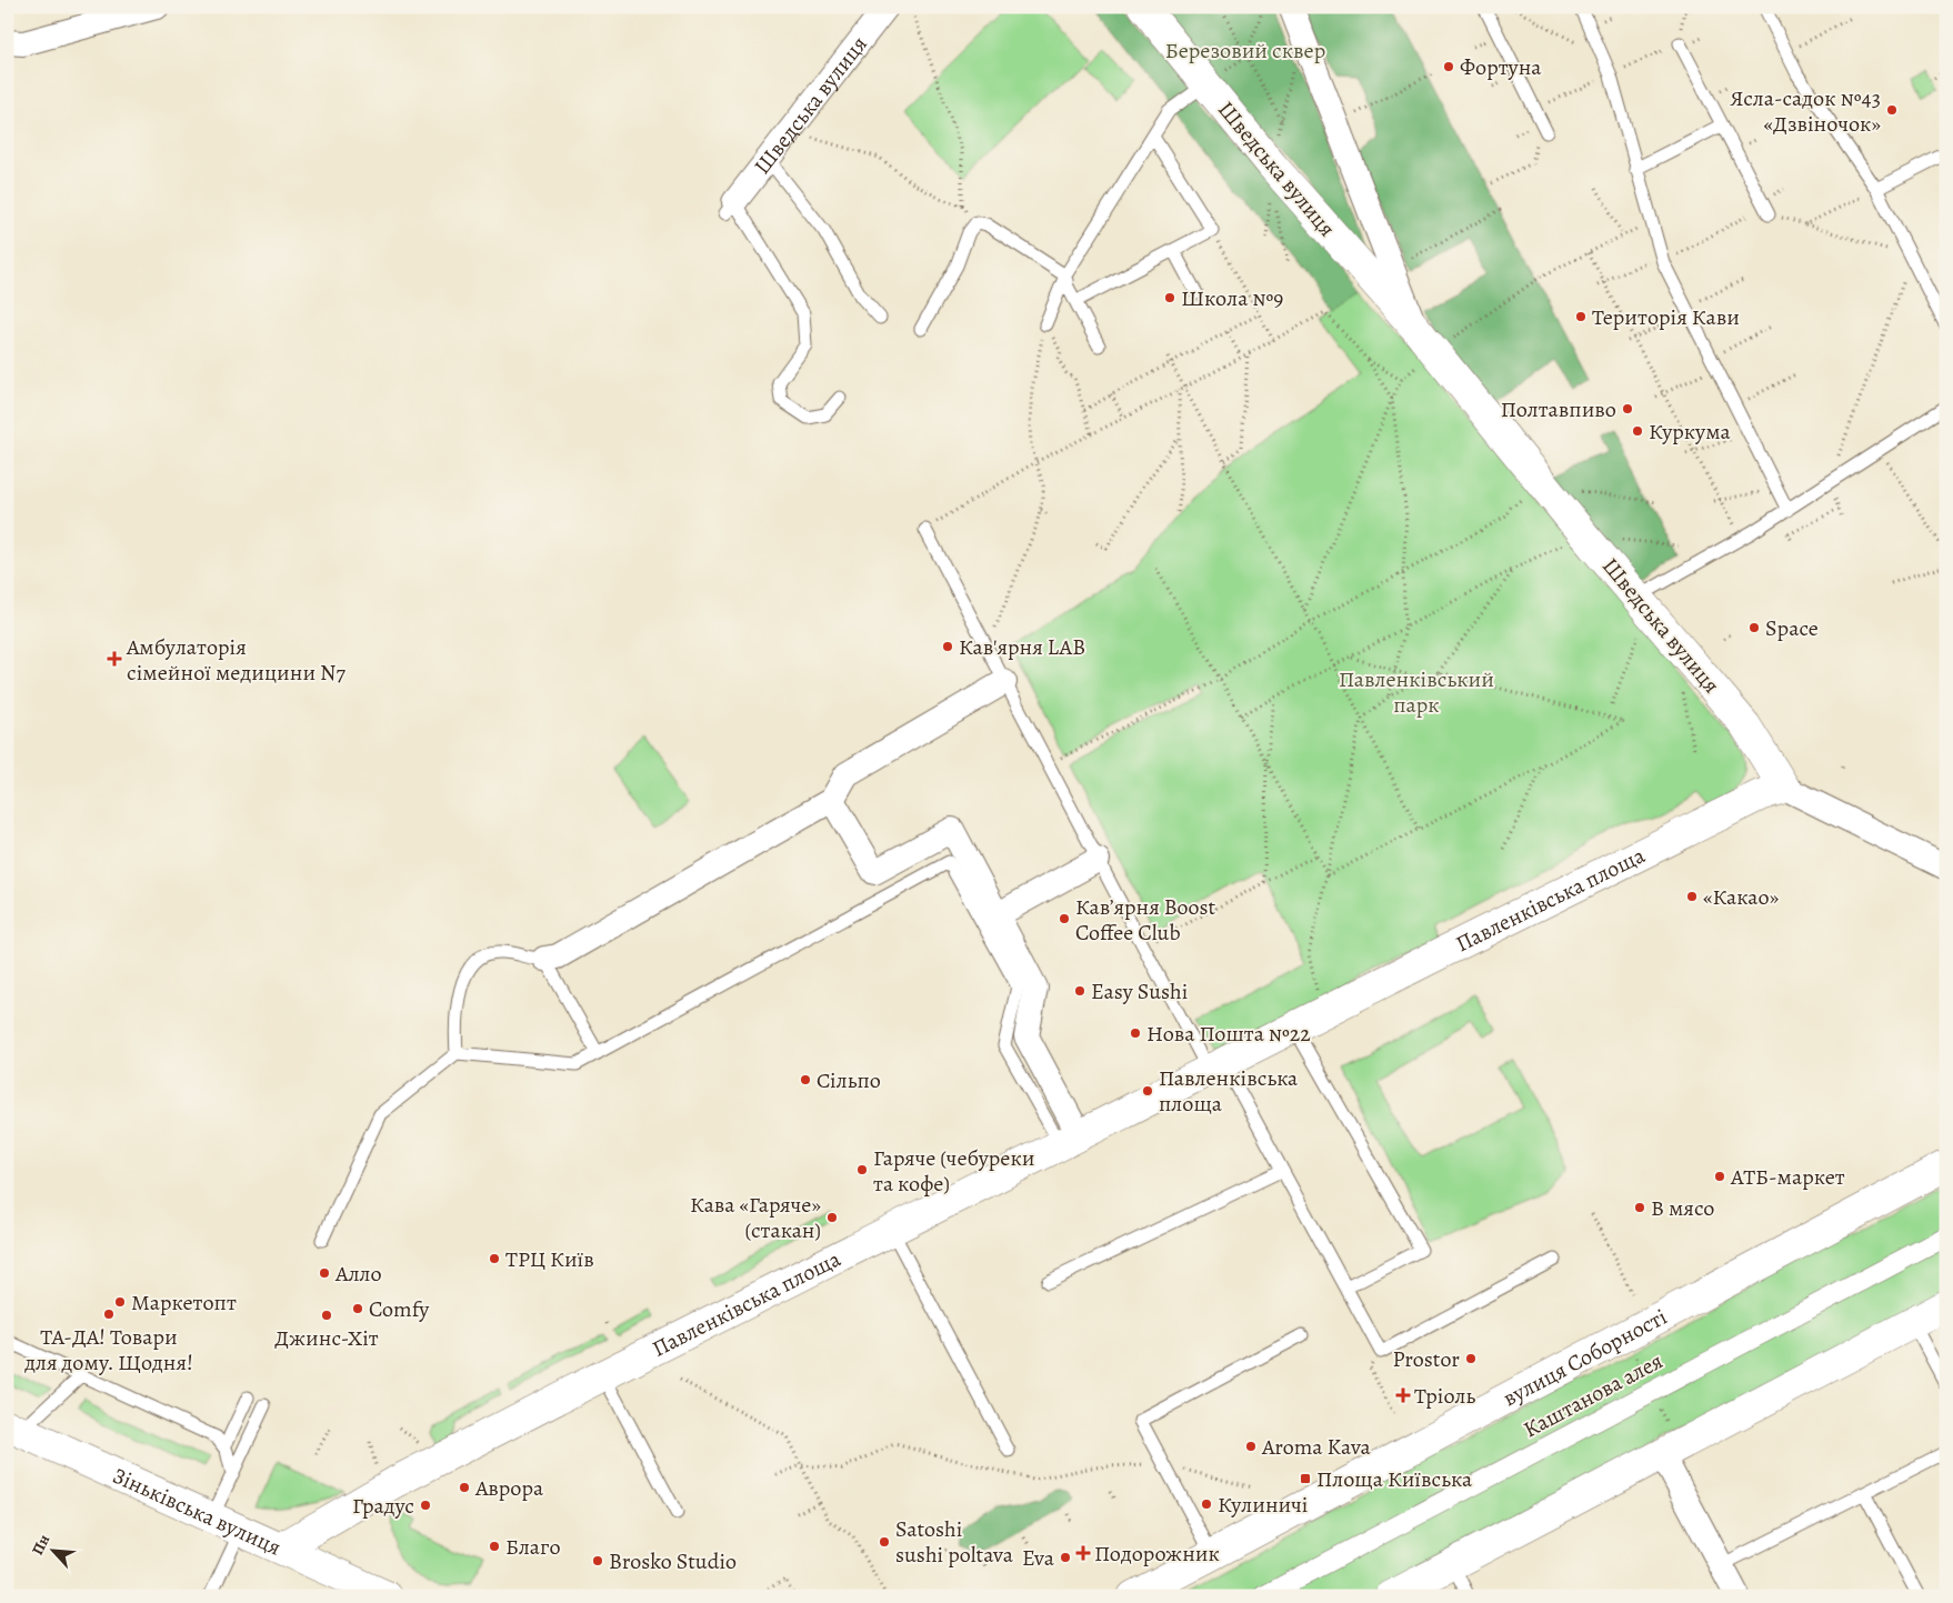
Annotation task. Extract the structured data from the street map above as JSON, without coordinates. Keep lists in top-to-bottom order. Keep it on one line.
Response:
{"streets":{"street":["Шведська вулиця","Павленківська площа","вулиця Соборності","Каштанова алея","Зіньківська вулиця"]},"crossings":[["Шведська вулиця","Павленківська площа"],["Павленківська площа","Зіньківська вулиця"]],"parks":["Березовий сквер","Павленківський парк"],"places":{"other":["Фортуна","Ясла-садок №43 «Дзвіночок»","Школа №9","Територія Кави","Полтавпиво","Куркума","Space","Кав'ярня LAB","«Какао»","Кав’ярня Boost Coffee Club","Easy Sushi","Нова Пошта №22","Сільпо","Павленківська площа","Гаряче (чебуреки та кофе)","АТБ-маркет","В мясо","Кава «Гаряче» (стакан)","ТРЦ Київ","Алло","Маркетопт","Comfy","ТА-ДА! Товари для дому. Щодня!","Джинс-Хіт","Prostor","Aroma Kava","Аврора","Кулиничі","Градус","Satoshi sushi poltava","Благо","Eva","Brosko Studio"],"health":["Амбулаторія сімейної медицини N7","Тріоль","Подорожник"],"transit":["Площа Київська"]},"north":"top left"}
